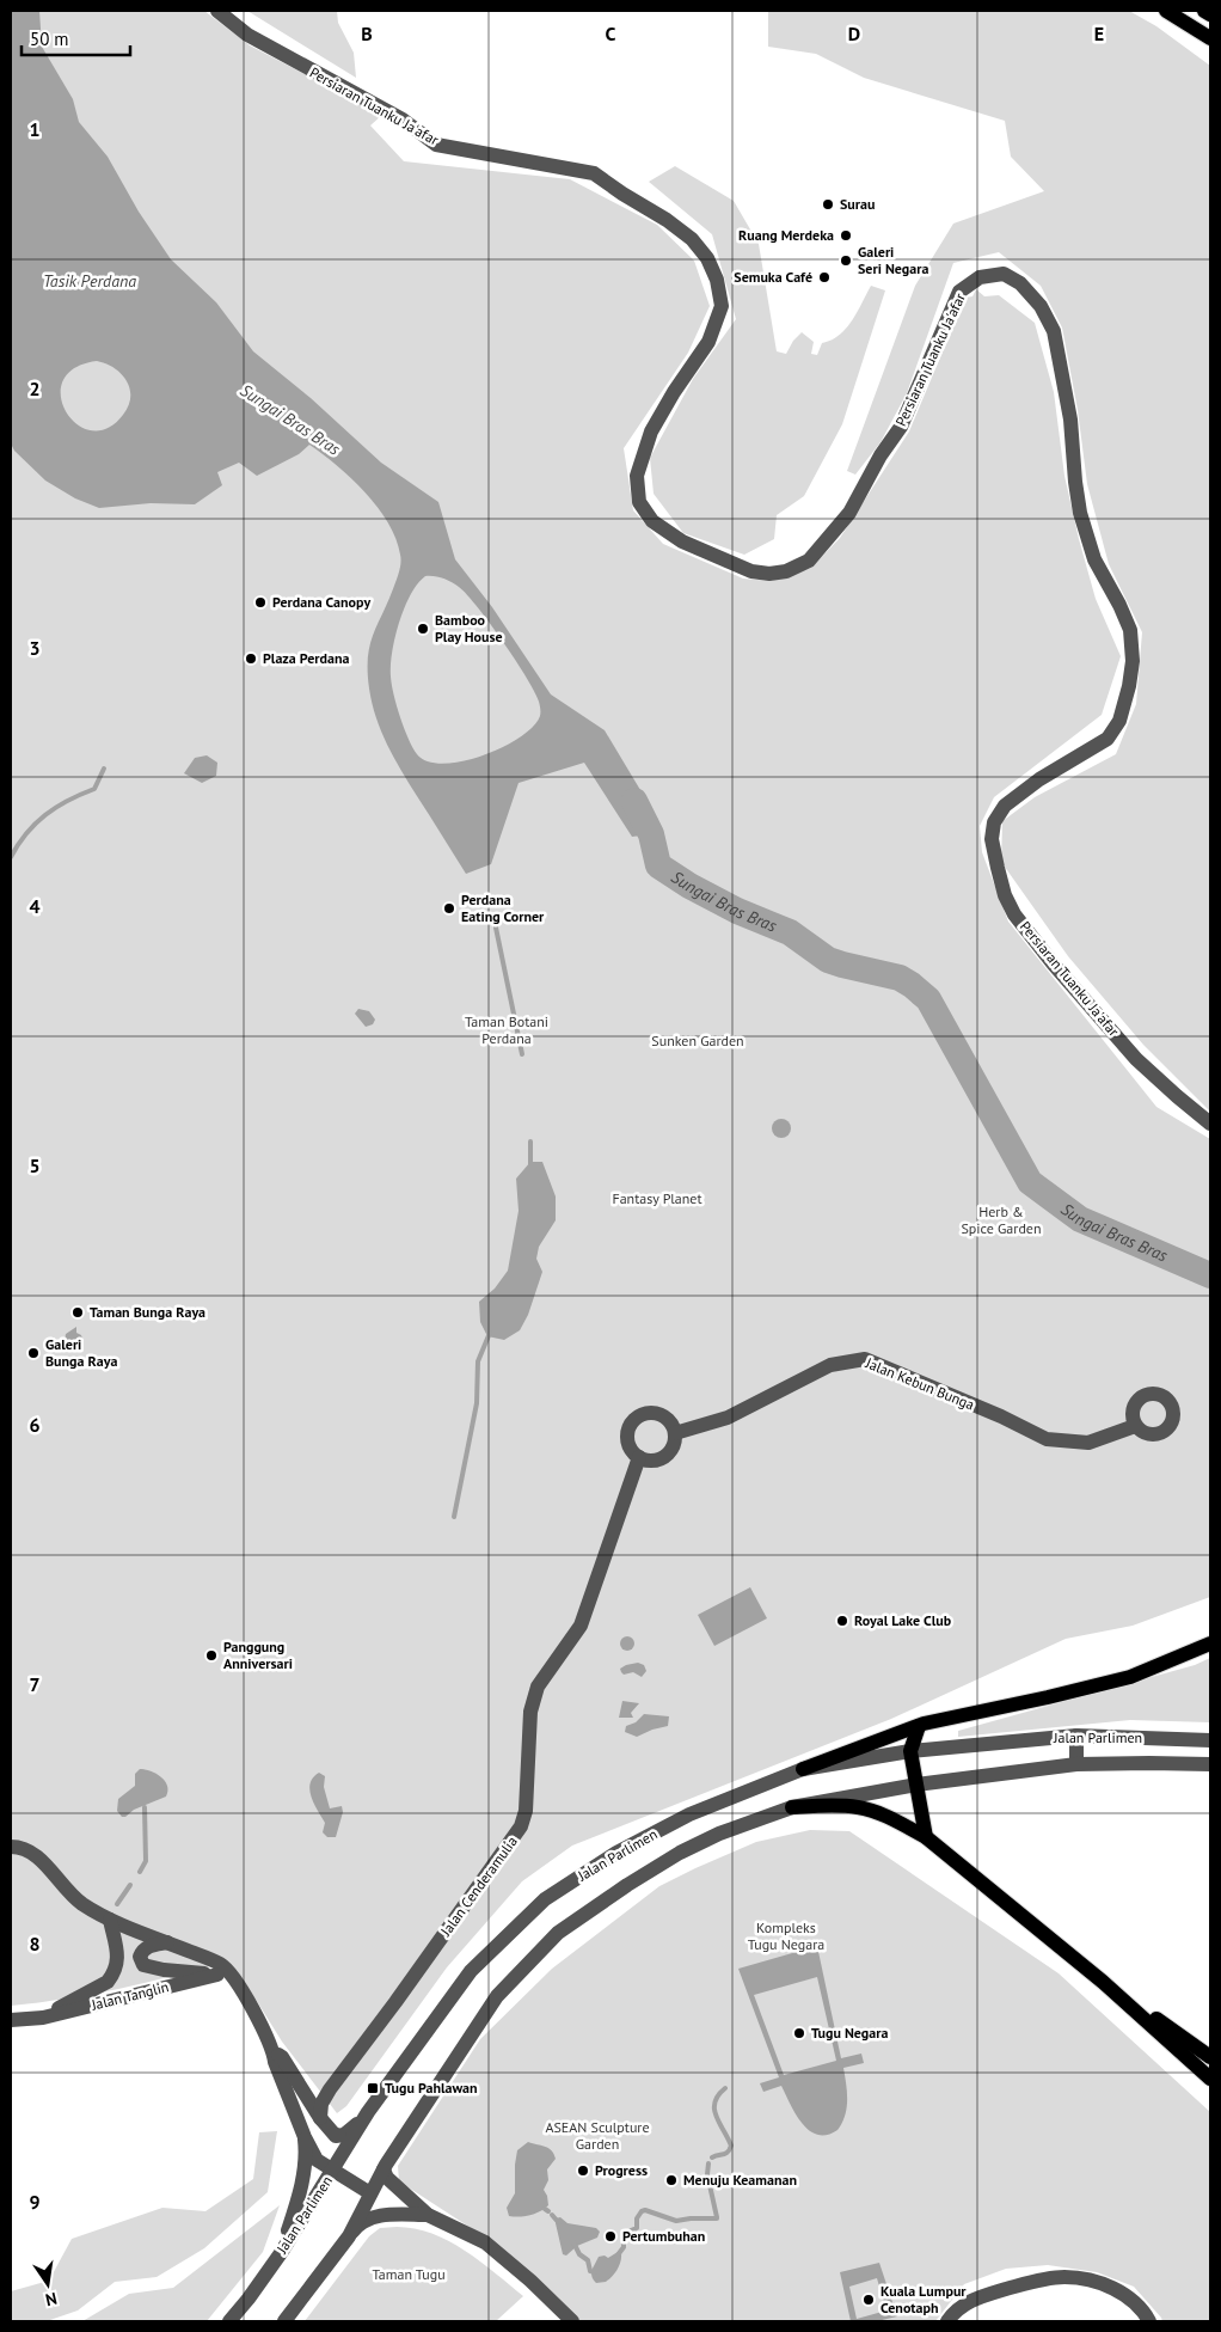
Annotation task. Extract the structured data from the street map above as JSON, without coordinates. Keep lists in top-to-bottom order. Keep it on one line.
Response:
{"streets":{"street":["Persiaran Tuanku Ja'afar","Jalan Kebun Bunga","Jalan Parlimen","Jalan Cenderamulia","Jalan Tanglin"]},"crossings":[["Jalan Kebun Bunga","Jalan Cenderamulia"]],"water":["Tasik Perdana","Sungai Bras Bras"],"parks":["Taman Botani Perdana","Sunken Garden","Fantasy Planet","Herb & Spice Garden","Kompleks Tugu Negara","ASEAN Sculpture Garden","Taman Tugu"],"places":{"other":["Surau","Ruang Merdeka","Galeri Seri Negara","Semuka Café","Perdana Canopy","Bamboo Play House","Plaza Perdana","Perdana Eating Corner","Taman Bunga Raya","Galeri Bunga Raya","Royal Lake Club","Panggung Anniversari","Tugu Negara","Progress","Menuju Keamanan","Pertumbuhan","Kuala Lumpur Cenotaph"],"transit":["Tugu Pahlawan"]},"scale_bar":"50 m","north":"bottom","grid":{"columns":["B","C","D","E"],"rows":["1","2","3","4","5","6","7","8","9"]}}
